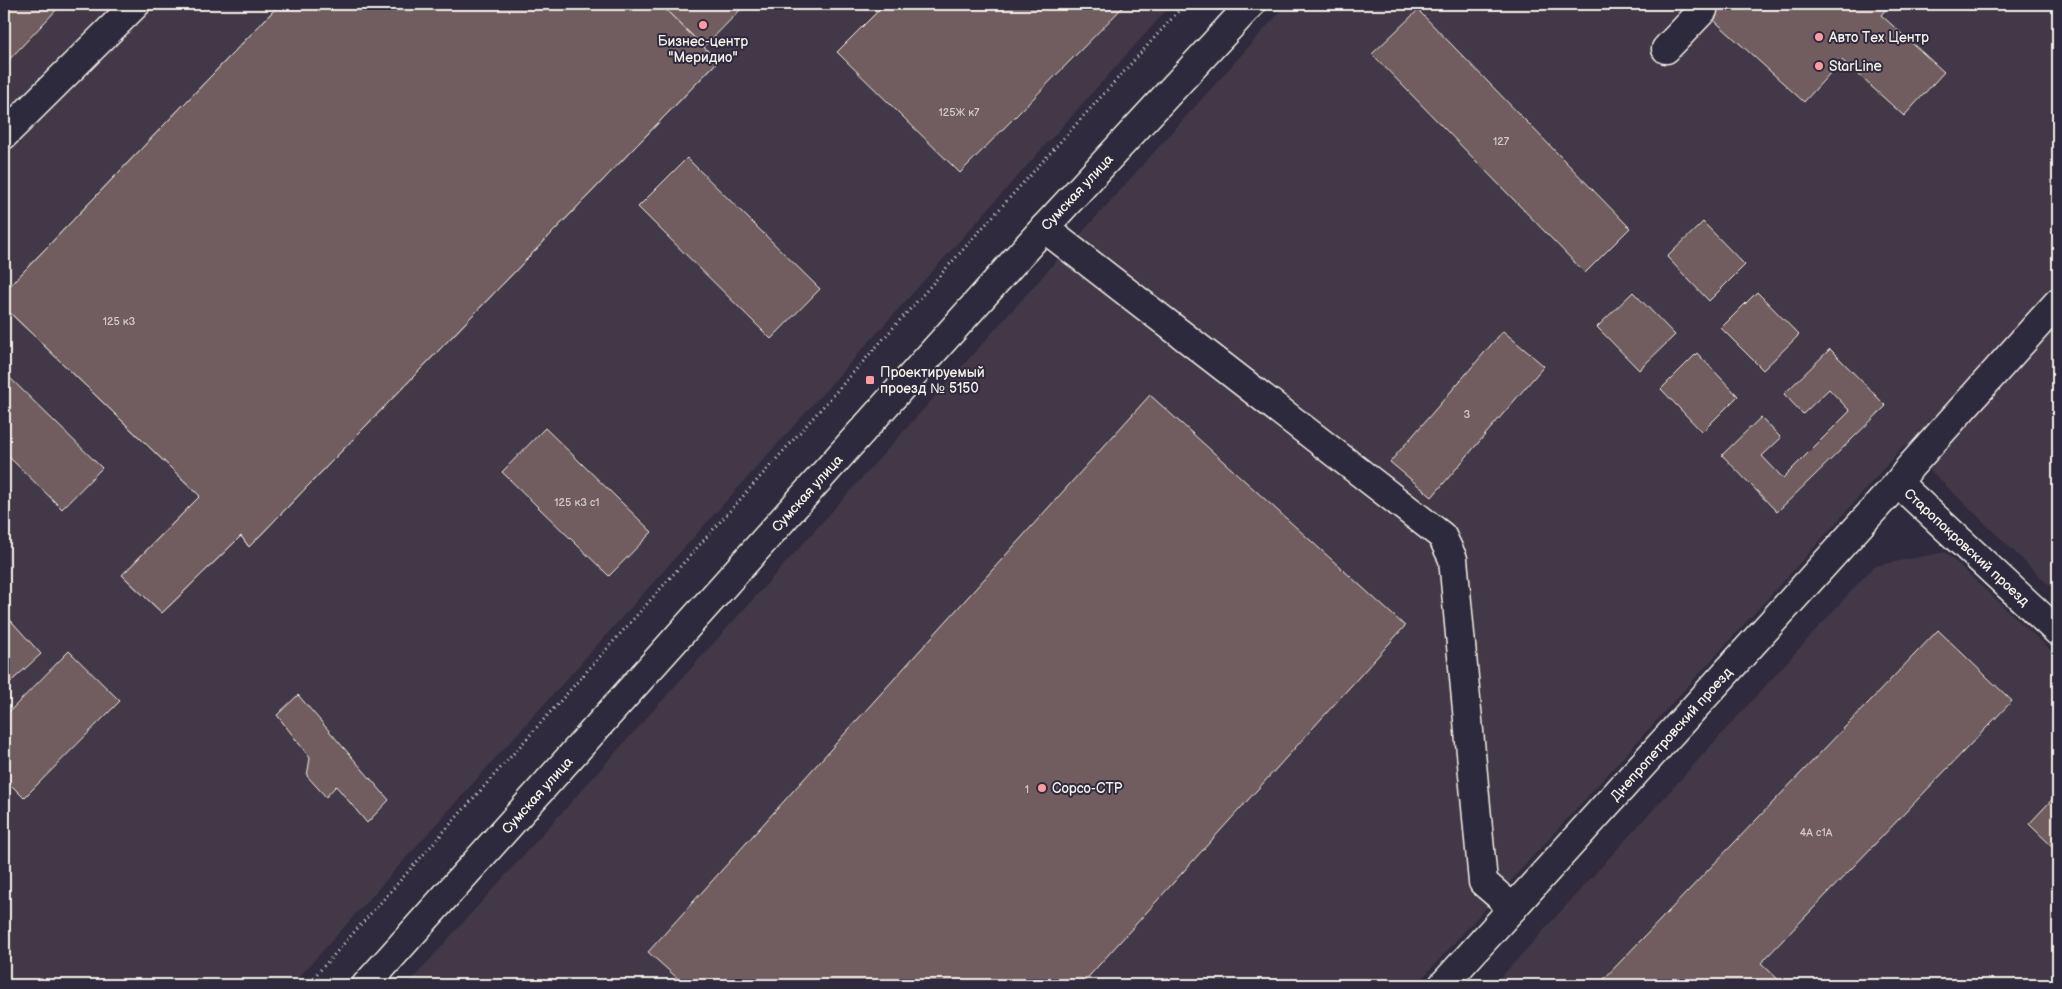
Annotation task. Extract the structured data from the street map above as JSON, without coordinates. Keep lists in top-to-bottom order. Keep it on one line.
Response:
{"streets":{"street":["Сумская улица","Старопокровский проезд","Днепропетровский проезд"]},"crossings":[["Старопокровский проезд","Днепропетровский проезд"]],"places":{"other":["Бизнес-центр \"Меридио\"","Авто Тех Центр","StarLine","Сорсо-СТР"],"transit":["Проектируемый проезд № 5150"]},"house_numbers":["125Ж к7","127","125 к3","3","125 к3 с1","1","4А с1А"]}
